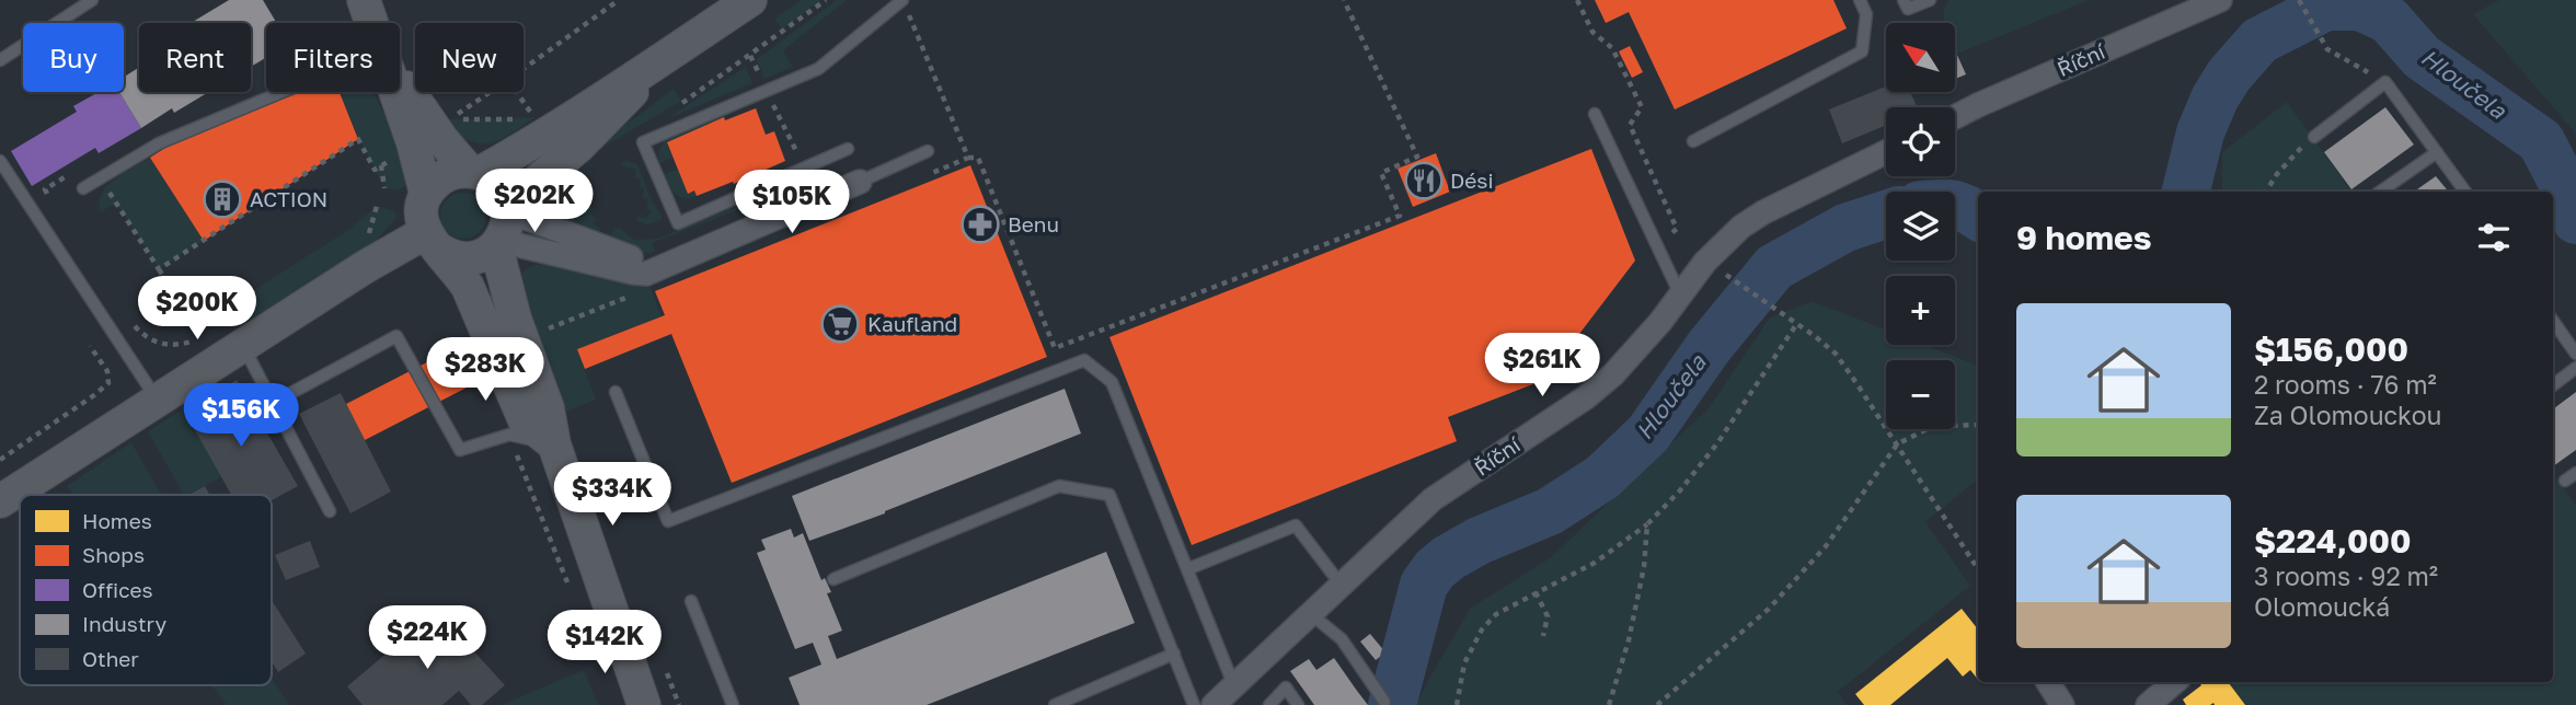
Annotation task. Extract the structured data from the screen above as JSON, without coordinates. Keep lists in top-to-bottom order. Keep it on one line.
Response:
{"streets":{"street":["Říční"]},"water":["Hloučela"],"places":{"restaurant":["Dési"],"building":["ACTION"],"pharmacy":["Benu"],"supermarket":["Kaufland"]},"legend":["Homes","Shops","Offices","Industry","Other"],"north":"top left","page":{"map_buttons":["+","−"],"chip":["Buy","Rent","Filters","New"],"price":["$202K","$105K","$200K","$261K","$283K","$156K","$334K","$224K","$142K"],"heading":"9 homes","list":[{"name":"$156,000","note":"2 rooms · 76 m² · Za Olomouckou"},{"name":"$224,000","note":"3 rooms · 92 m² · Olomoucká"}]}}
